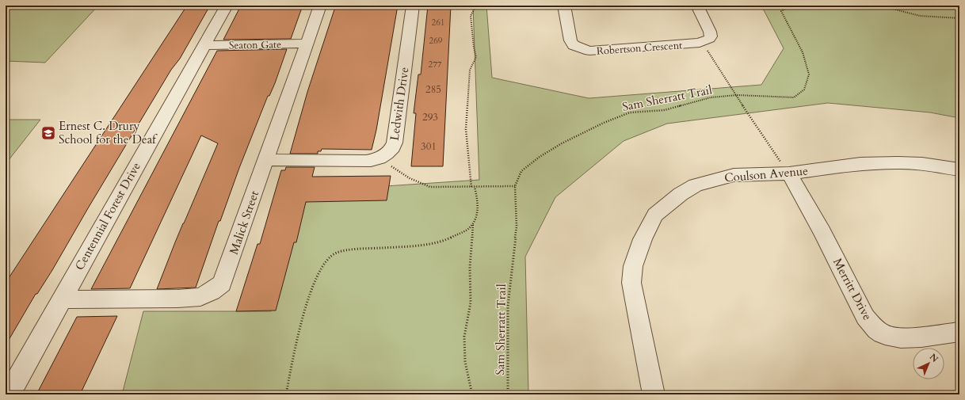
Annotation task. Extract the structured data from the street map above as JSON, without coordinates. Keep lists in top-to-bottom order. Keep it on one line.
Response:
{"streets":{"street":["Seaton Gate","Robertson Crescent","Ledwith Drive","Coulson Avenue","Centennial Forest Drive","Malick Street","Merritt Drive"],"path":["Sam Sherratt Trail"]},"crossings":[["Seaton Gate","Centennial Forest Drive"],["Seaton Gate","Malick Street"],["Ledwith Drive","Malick Street"],["Coulson Avenue","Merritt Drive"],["Centennial Forest Drive","Malick Street"]],"places":{"school or university":["Ernest C. Drury School for the Deaf"]},"house_numbers":["261","269","277","285","293","301"],"north":"top right"}
